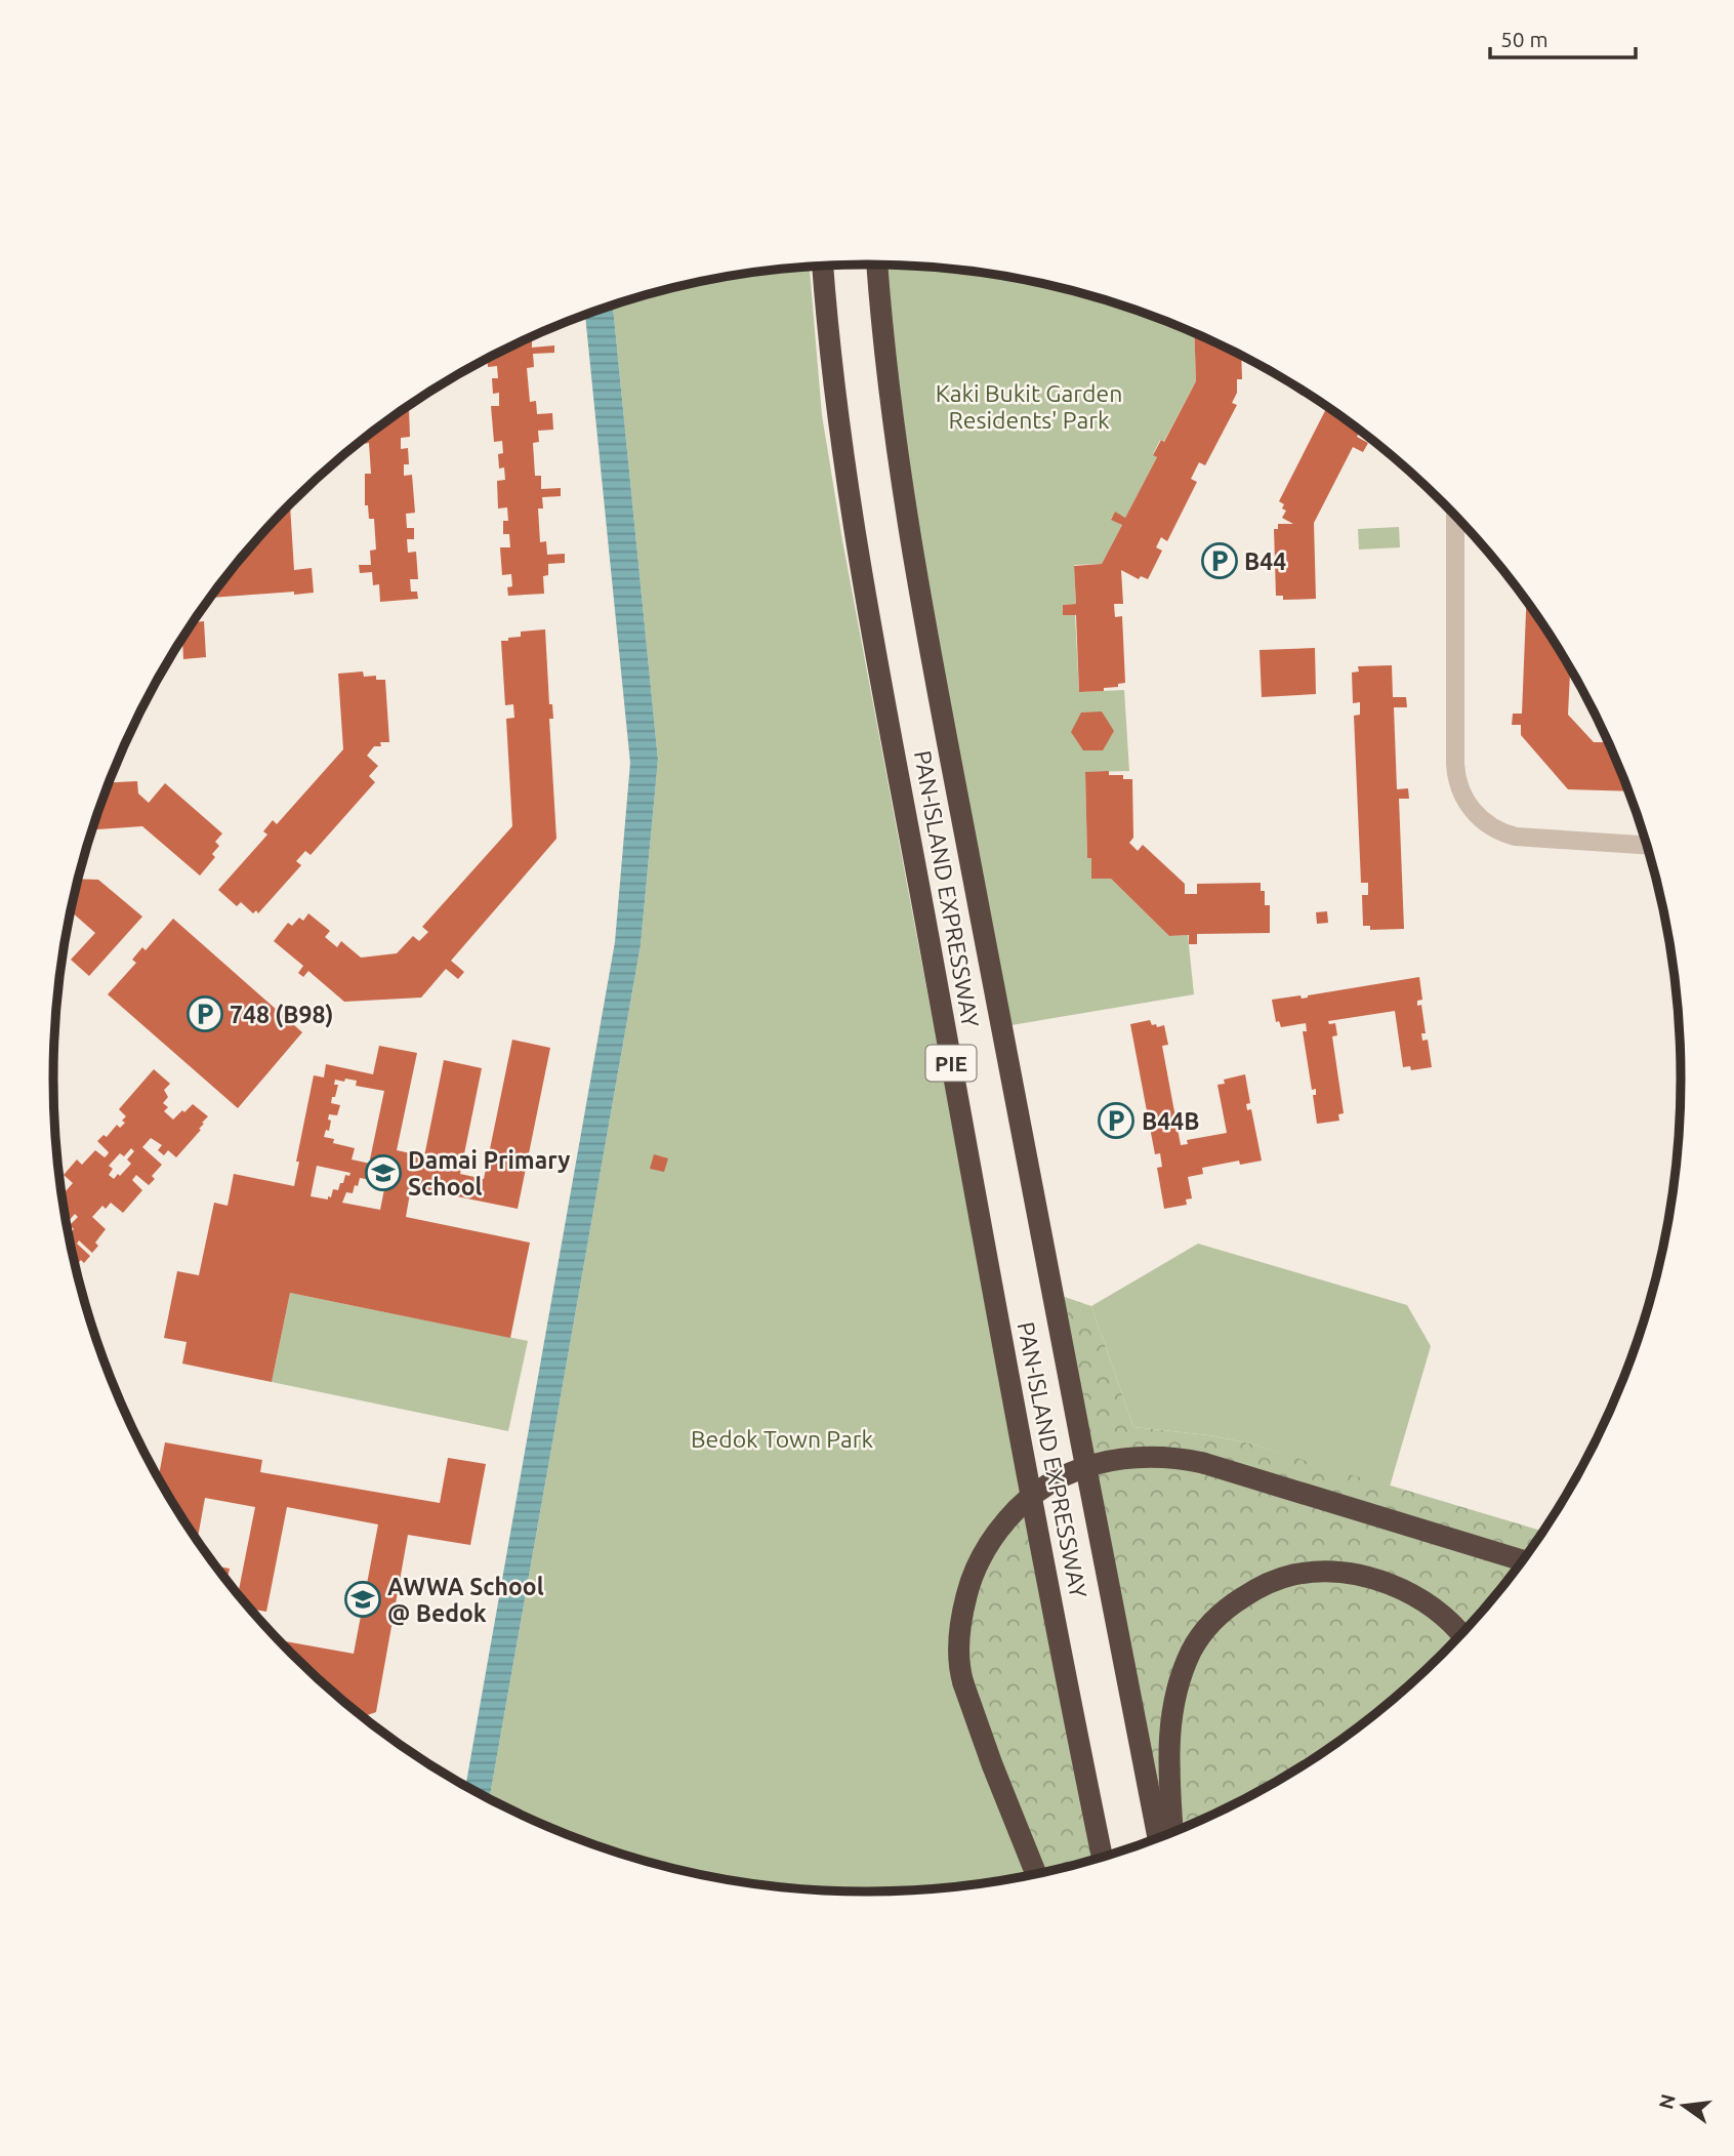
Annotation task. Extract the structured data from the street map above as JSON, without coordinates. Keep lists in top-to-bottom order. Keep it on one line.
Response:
{"streets":{"highway":["PAN-ISLAND EXPRESSWAY","PIE"]},"parks":["Kaki Bukit Garden Residents' Park","Bedok Town Park"],"places":{"parking":["B44","748 (B98)","B44B"],"school or university":["Damai Primary School","AWWA School @ Bedok"]},"scale_bar":"50 m","north":"left"}
